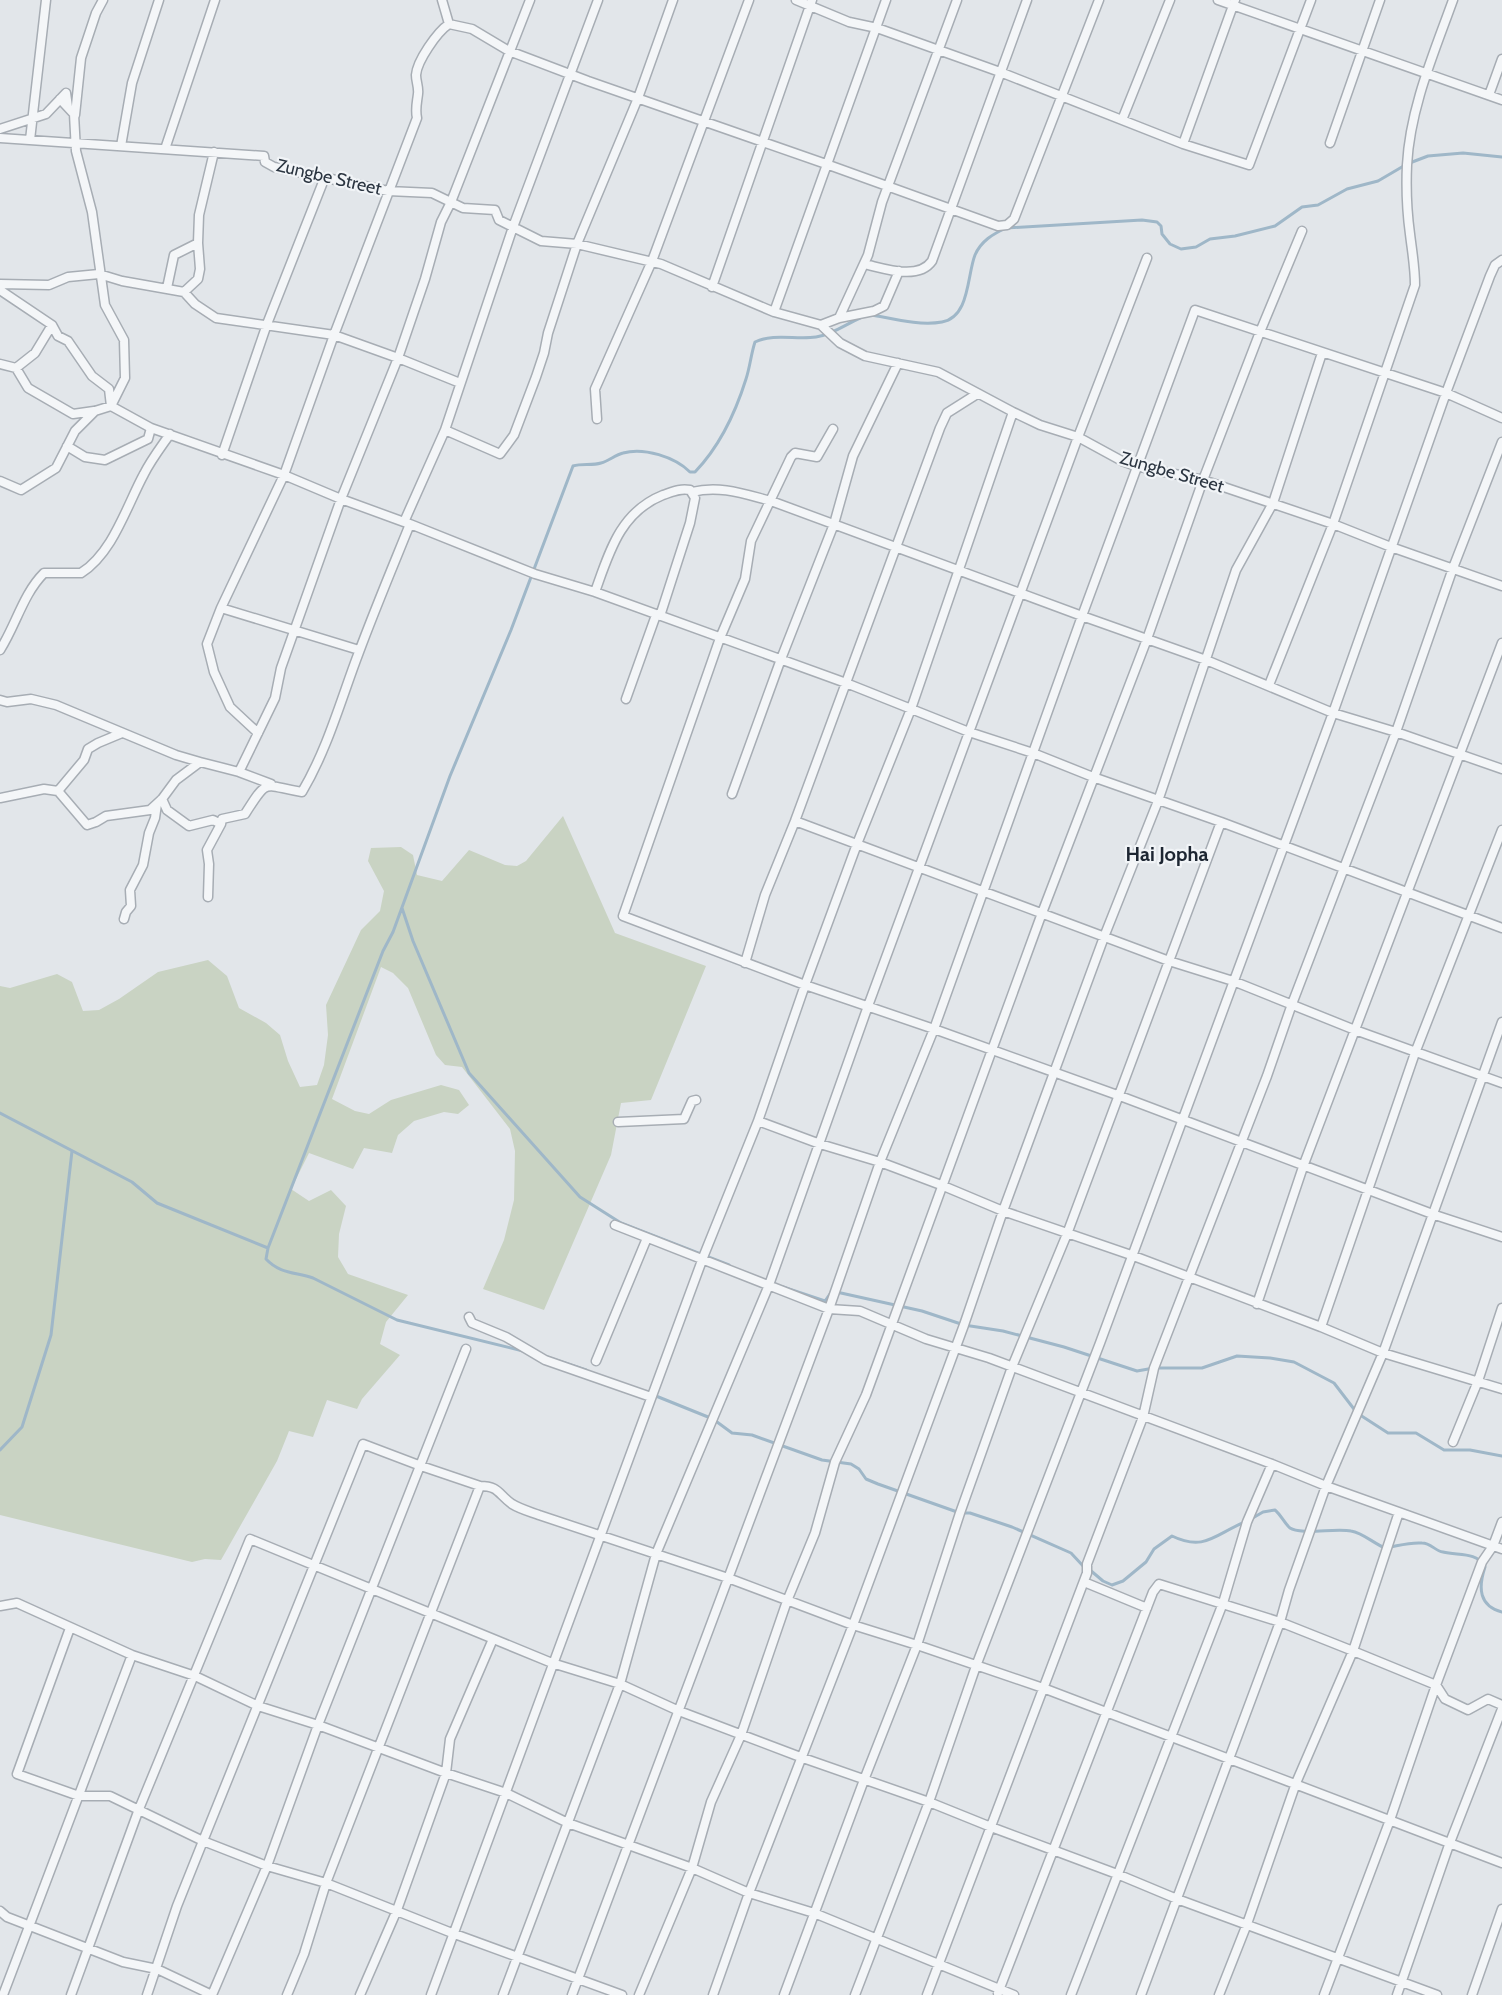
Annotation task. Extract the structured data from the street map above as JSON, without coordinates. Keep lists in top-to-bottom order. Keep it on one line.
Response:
{"streets":{"street":["Zungbe Street"]},"districts":["Hai Jopha"]}
